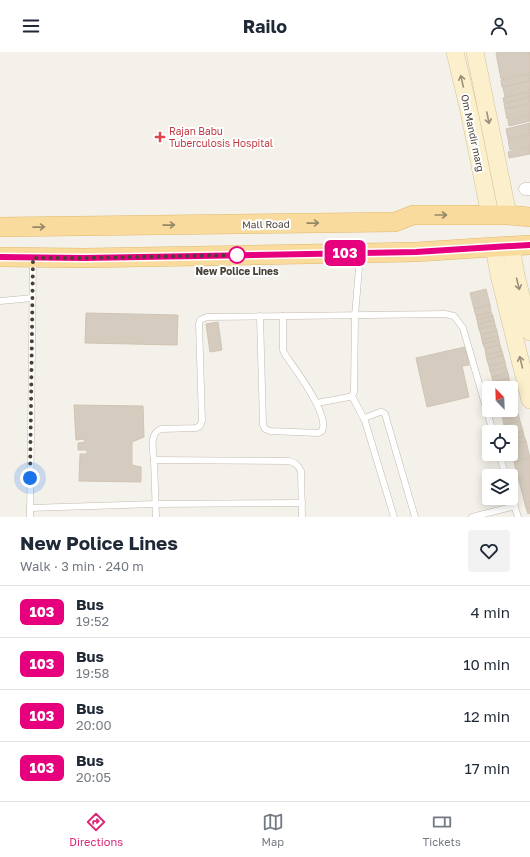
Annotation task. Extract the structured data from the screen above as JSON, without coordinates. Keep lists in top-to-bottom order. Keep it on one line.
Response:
{"streets":{"main road":["Om Mandir marg","Mall Road"]},"crossings":[["Om Mandir marg","Mall Road"]],"places":{"health":["Rajan Babu Tuberculosis Hospital"],"other":["New Police Lines"]},"lines":["bus line 103"],"north":"top left","page":{"header":"Railo","on_map":"103","heading":["New Police Lines","Walk · 3 min · 240 m"],"list":[{"mark":"103","name":"Bus","note":"19:52","value":"4 min"},{"mark":"103","name":"Bus","note":"19:58","value":"10 min"},{"mark":"103","name":"Bus","note":"20:00","value":"12 min"},{"mark":"103","name":"Bus","note":"20:05","value":"17 min"}],"tabs":["Directions","Map","Tickets"]}}
